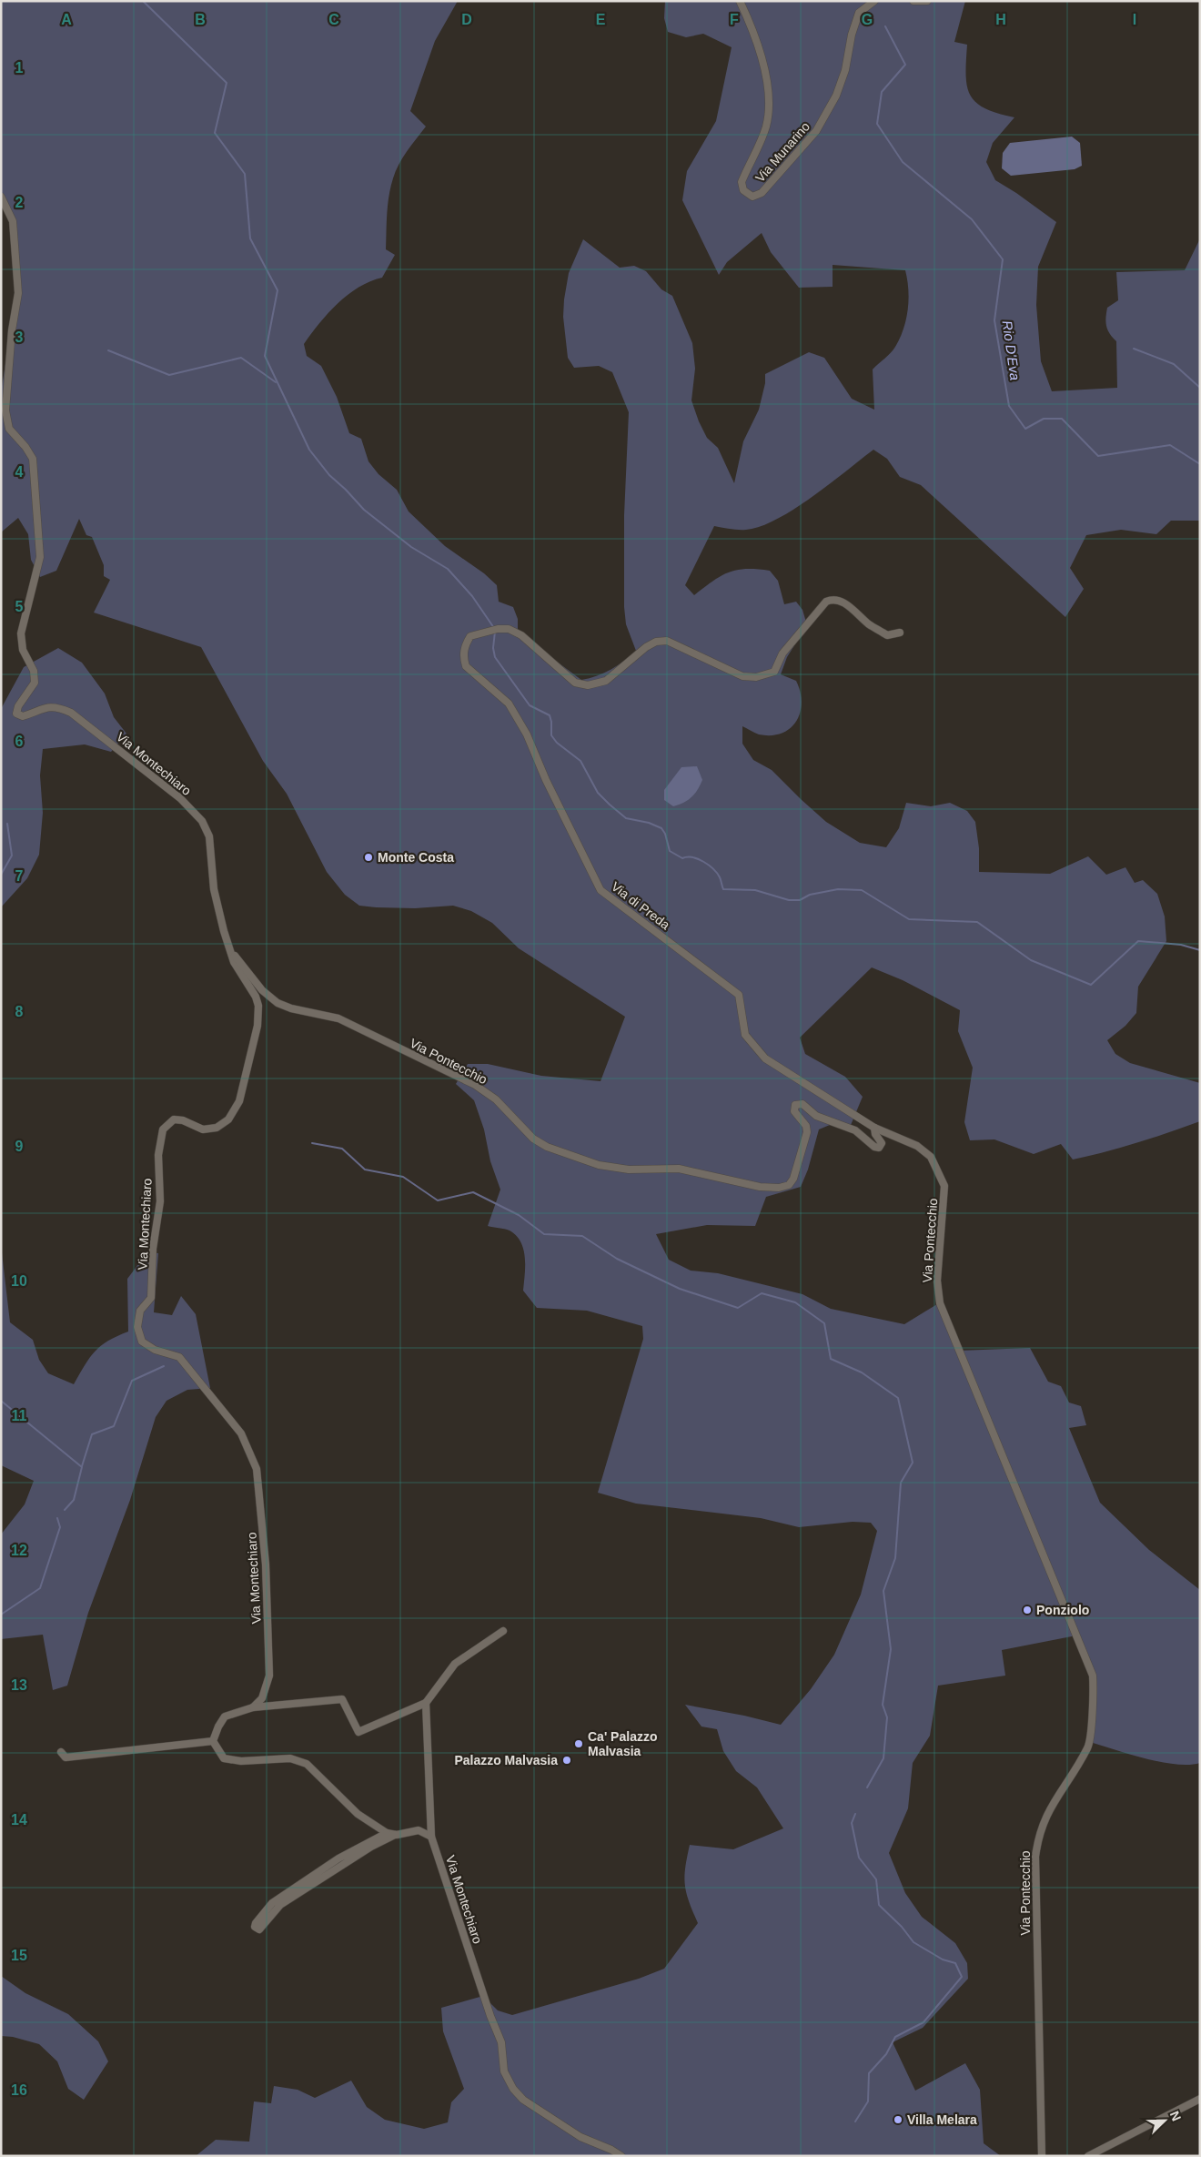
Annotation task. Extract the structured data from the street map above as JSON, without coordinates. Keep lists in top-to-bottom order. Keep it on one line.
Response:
{"streets":{"street":["Via Munarino","Via Montechiaro","Via di Preda","Via Pontecchio"]},"crossings":[["Via Montechiaro","Via Pontecchio"],["Via di Preda","Via Pontecchio"]],"water":["Rio D'Eva"],"places":["Monte Costa","Ponziolo","Ca' Palazzo Malvasia","Palazzo Malvasia","Villa Melara"],"north":"top right","grid":{"columns":["A","B","C","D","E","F","G","H","I"],"rows":["1","2","3","4","5","6","7","8","9","10","11","12","13","14","15","16"]}}
